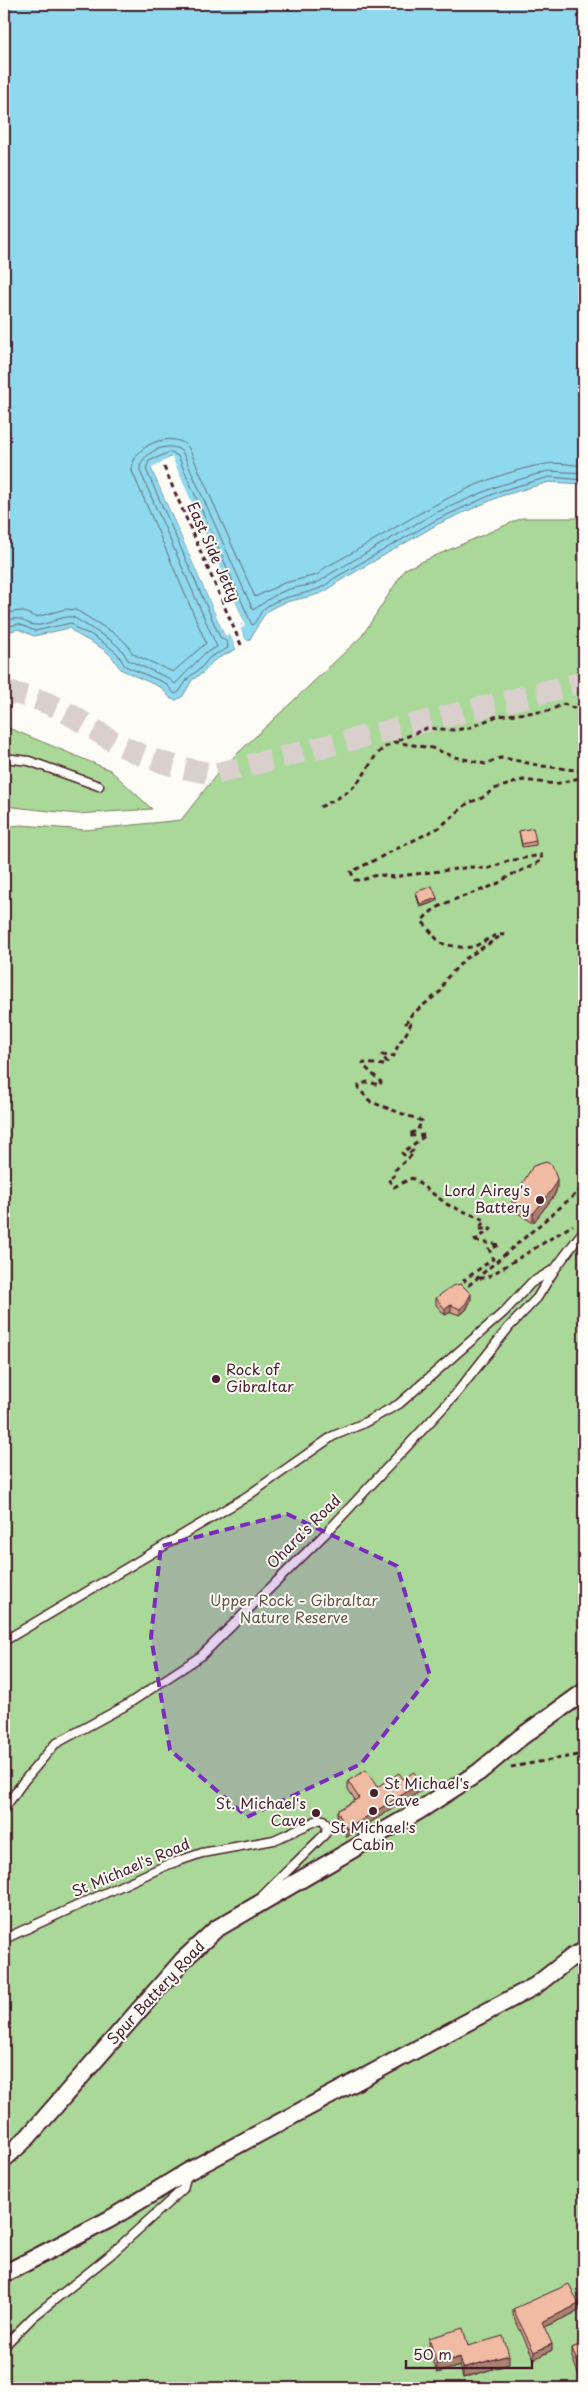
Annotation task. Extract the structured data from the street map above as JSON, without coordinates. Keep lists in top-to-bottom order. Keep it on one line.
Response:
{"streets":{"street":["Spur Battery Road"],"lane":["Ohara's Road","St Michael's Road"],"path":["East Side Jetty"]},"crossings":[["St Michael's Road","Spur Battery Road"]],"parks":["Upper Rock - Gibraltar Nature Reserve"],"places":["Lord Airey's Battery","Rock of Gibraltar","St Michael's Cave","St Michael's Cabin","St. Michael's Cave"],"scale_bar":"50 m"}
